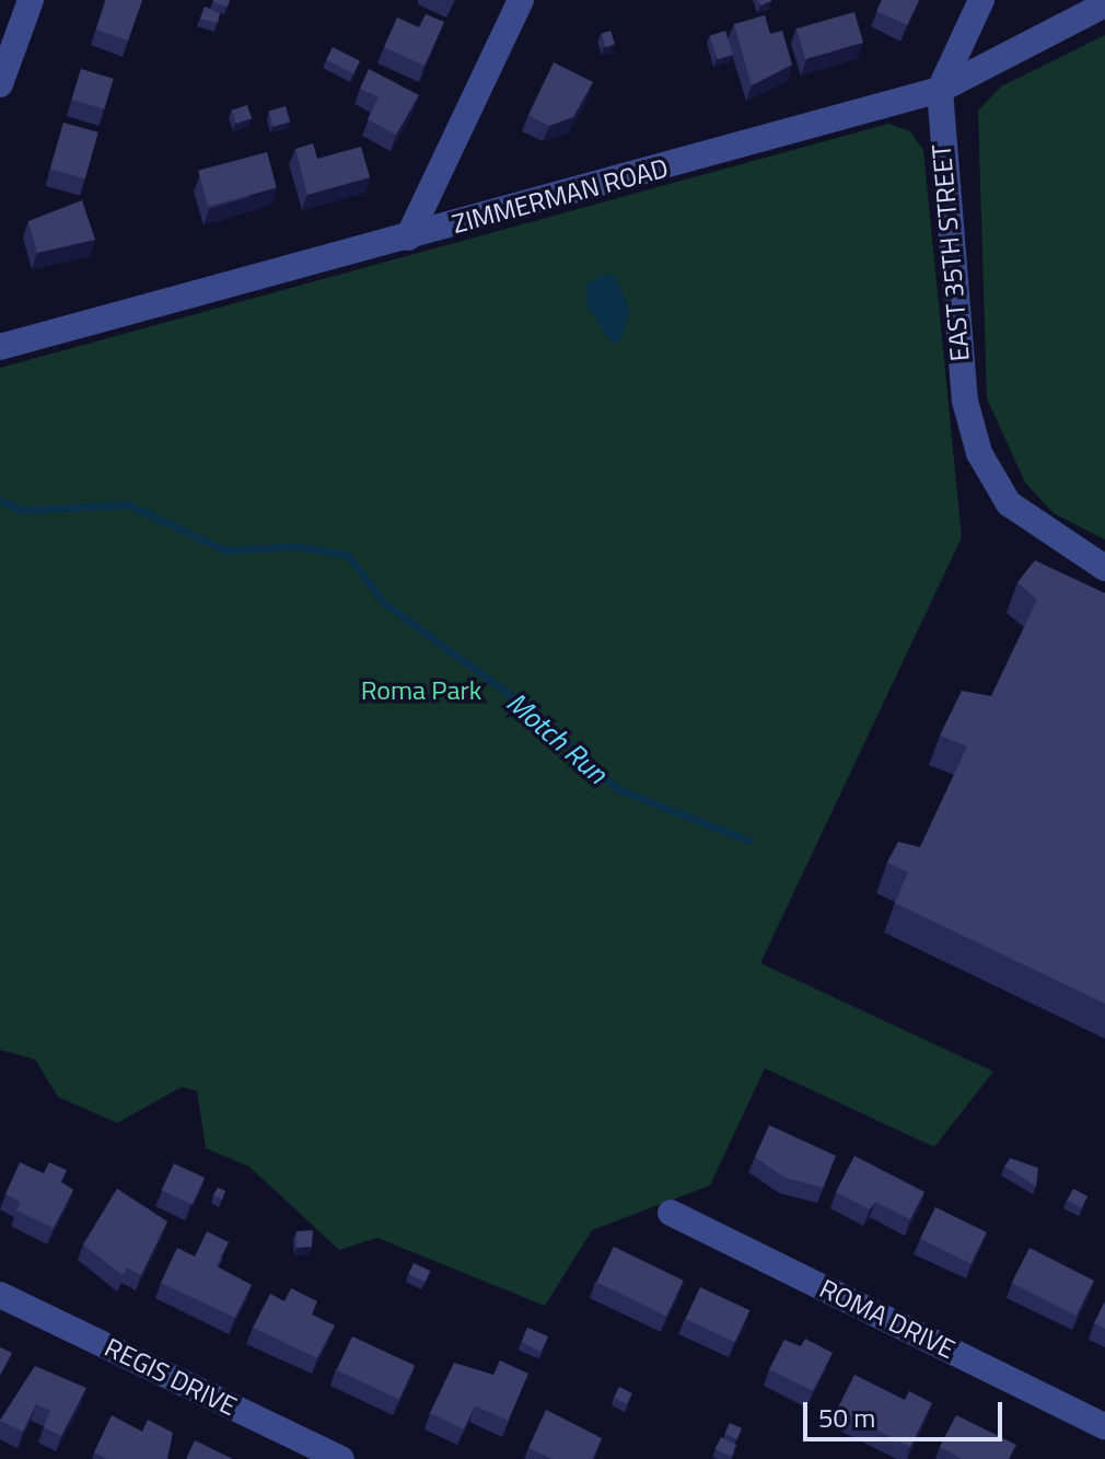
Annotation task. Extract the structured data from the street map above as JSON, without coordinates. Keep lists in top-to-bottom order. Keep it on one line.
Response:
{"streets":{"street":["ZIMMERMAN ROAD","EAST 35TH STREET","ROMA DRIVE","REGIS DRIVE"]},"crossings":[["ZIMMERMAN ROAD","EAST 35TH STREET"]],"water":["Motch Run"],"parks":["Roma Park"],"scale_bar":"50 m"}
